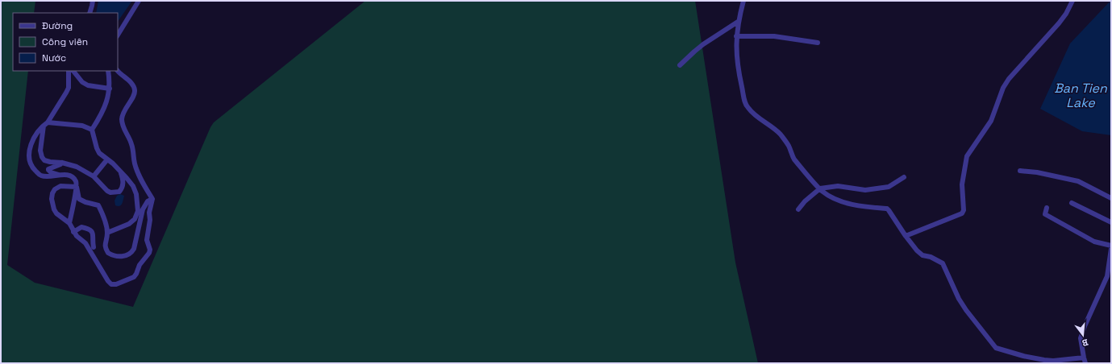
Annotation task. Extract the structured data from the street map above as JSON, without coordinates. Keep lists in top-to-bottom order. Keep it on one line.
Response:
{"water":["Ban Tien Lake"],"legend":["Đường","Công viên","Nước"],"north":"bottom"}
